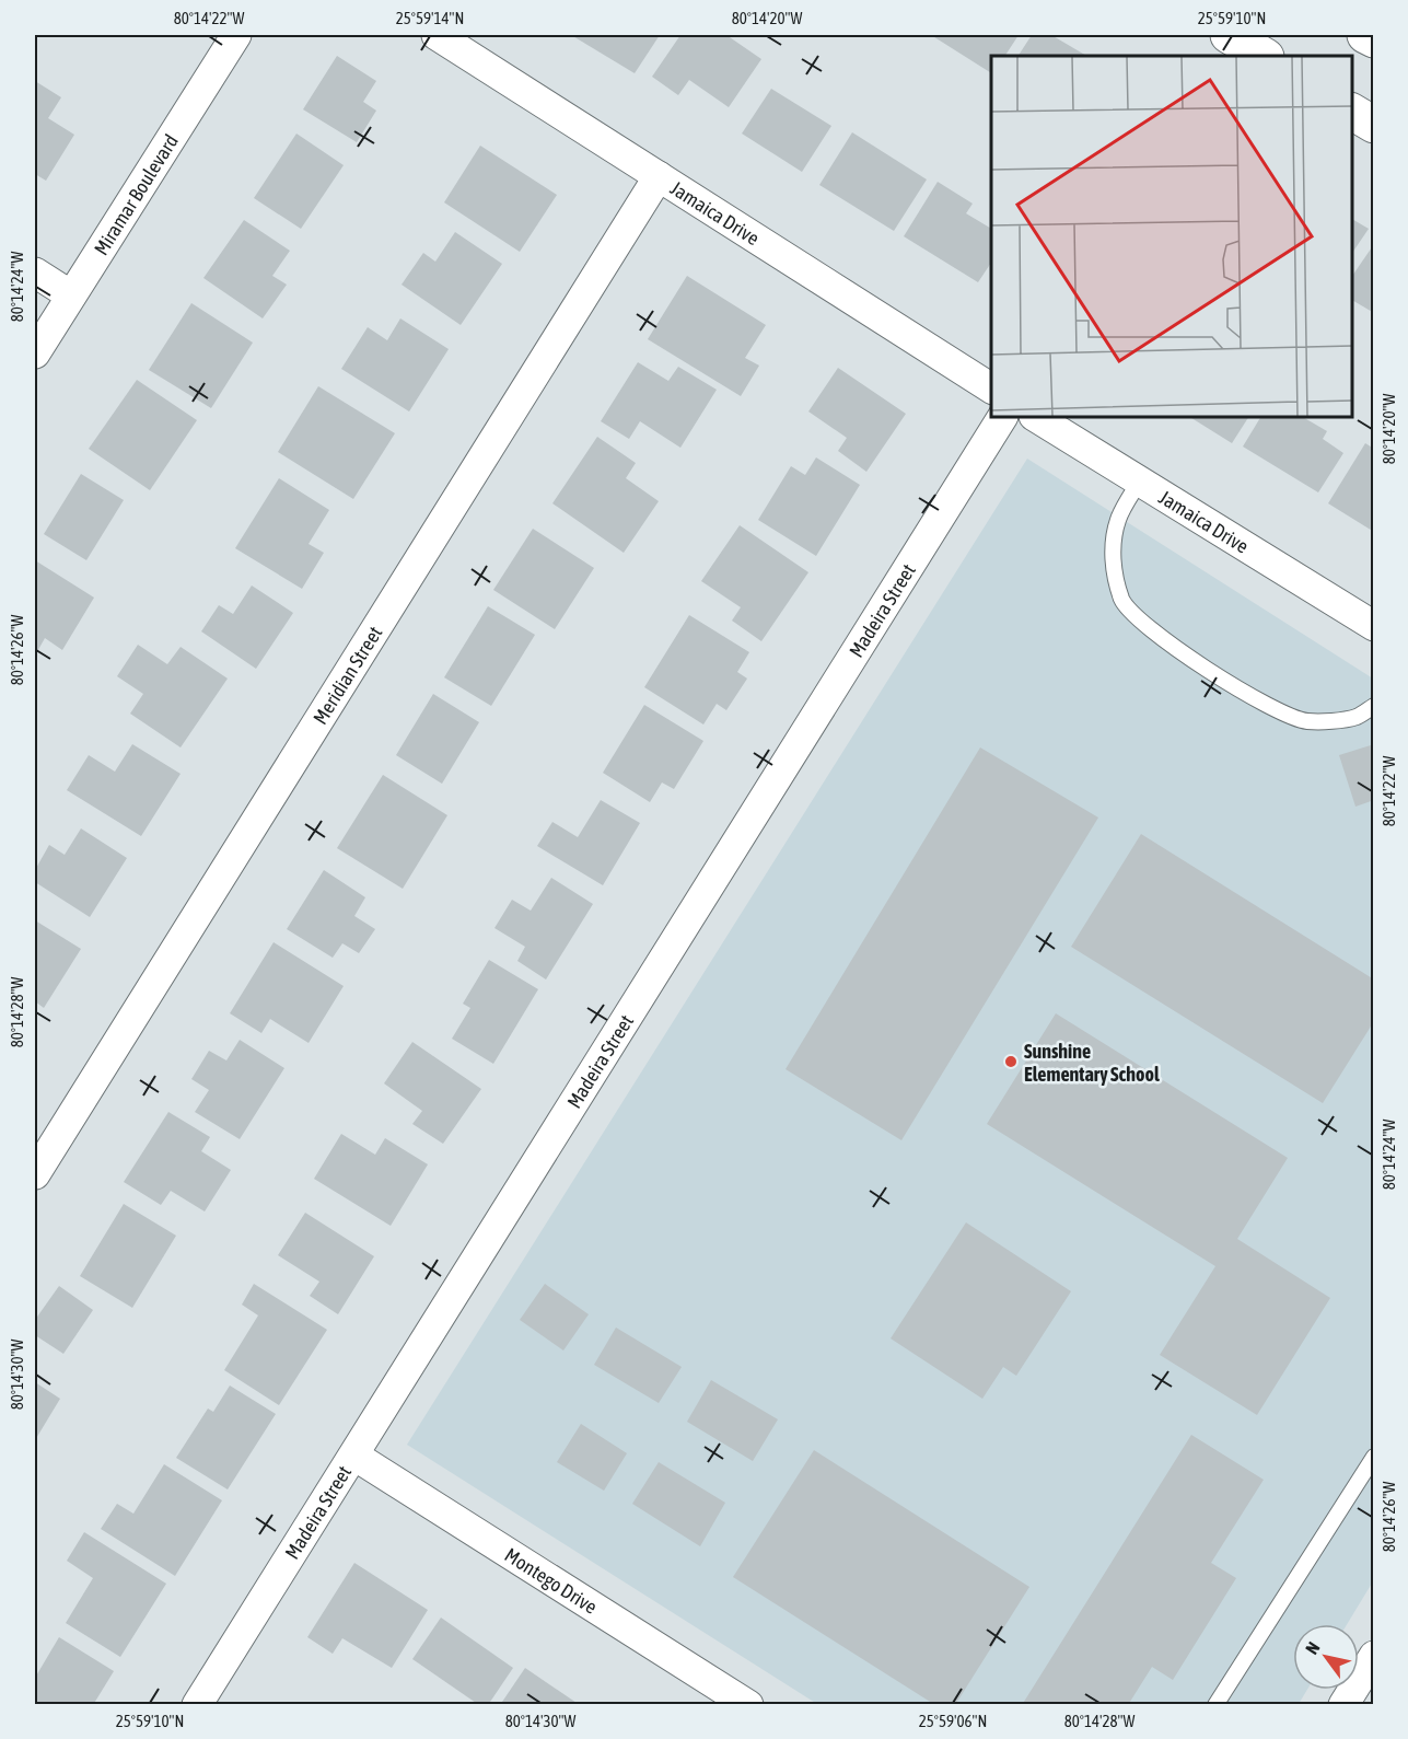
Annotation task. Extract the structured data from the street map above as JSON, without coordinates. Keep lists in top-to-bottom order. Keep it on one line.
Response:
{"streets":{"street":["Miramar Boulevard","Jamaica Drive","Madeira Street","Meridian Street","Montego Drive"]},"crossings":[["Jamaica Drive","Meridian Street"],["Madeira Street","Montego Drive"]],"places":["Sunshine Elementary School"],"north":"top left","coordinates":["80°14'22\"W","25°59'14\"N","80°14'20\"W","25°59'10\"N","80°14'24\"W","80°14'26\"W","80°14'28\"W","80°14'30\"W","25°59'06\"N"]}
